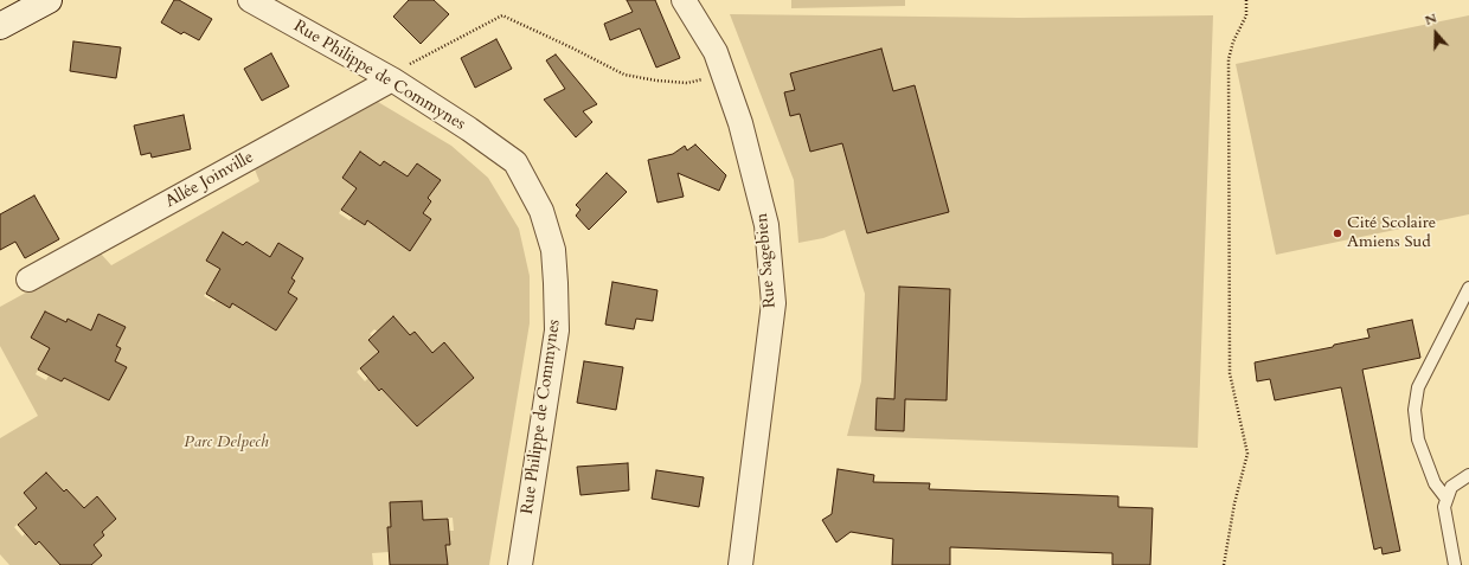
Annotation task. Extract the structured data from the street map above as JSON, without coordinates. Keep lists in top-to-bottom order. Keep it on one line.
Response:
{"streets":{"street":["Rue Philippe de Commynes","Allée Joinville","Rue Sagebien"]},"crossings":[["Rue Philippe de Commynes","Allée Joinville"]],"parks":["Parc Delpech"],"places":["Cité Scolaire Amiens Sud"],"north":"top"}
